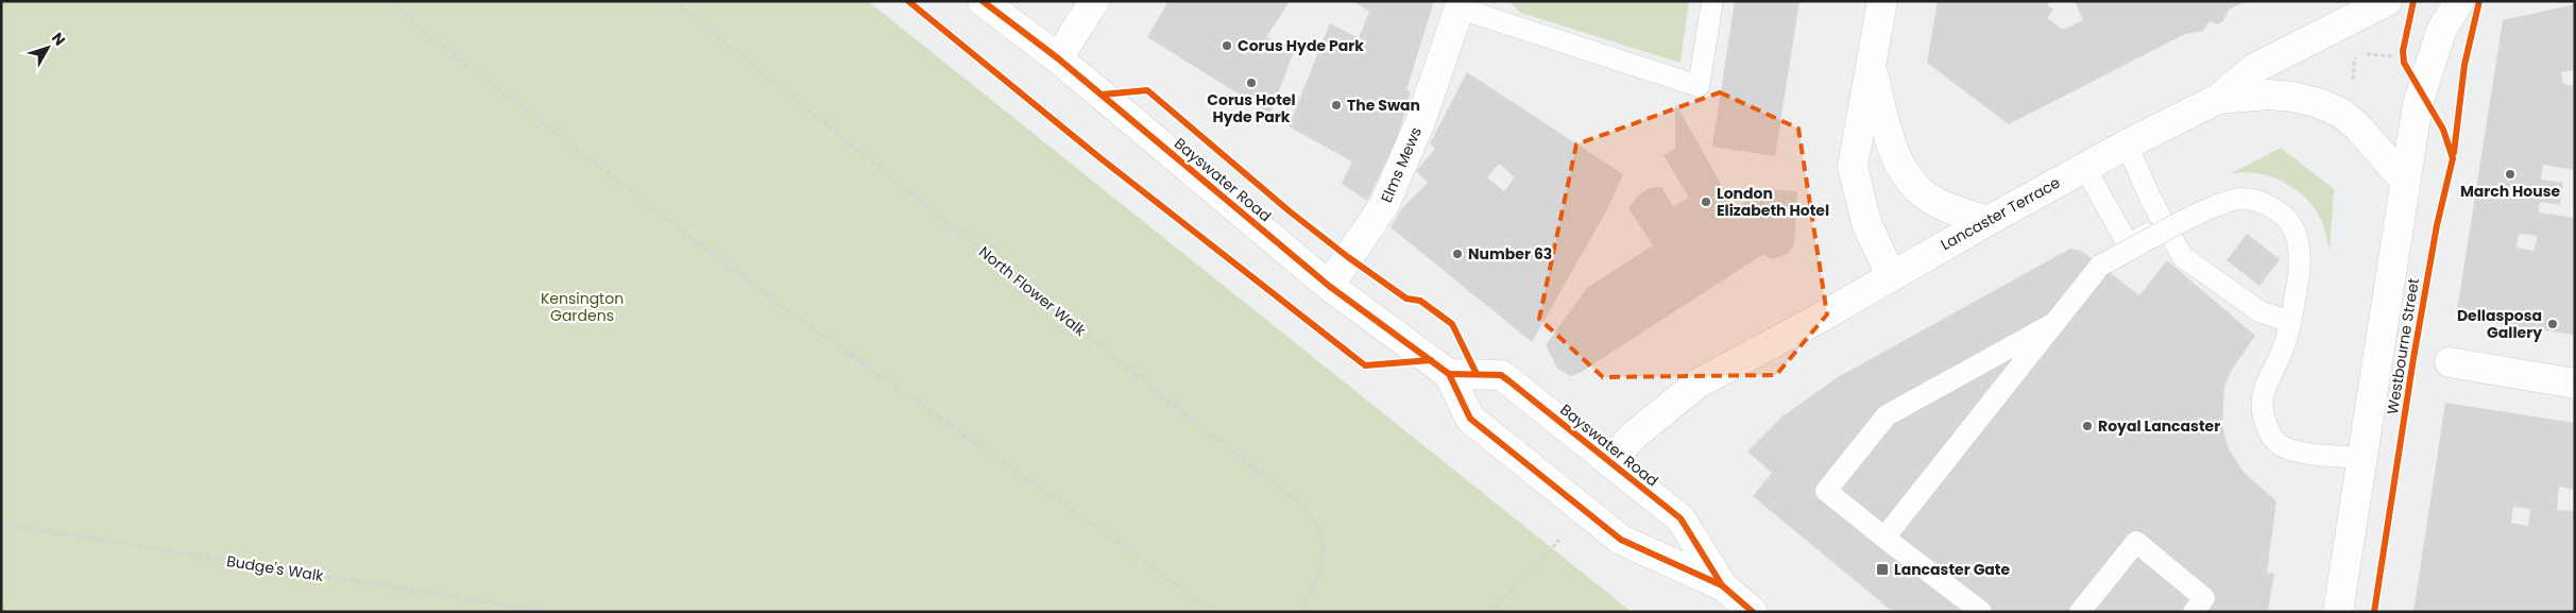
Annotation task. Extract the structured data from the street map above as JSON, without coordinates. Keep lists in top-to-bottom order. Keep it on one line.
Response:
{"streets":{"main road":["Elms Mews","Bayswater Road","Lancaster Terrace","Westbourne Street"],"path":["North Flower Walk","Budge's Walk"]},"crossings":[["Elms Mews","Bayswater Road"],["Bayswater Road","Lancaster Terrace"],["Lancaster Terrace","Westbourne Street"]],"parks":["Kensington Gardens"],"places":{"other":["Corus Hyde Park","Corus Hotel Hyde Park","The Swan","March House","London Elizabeth Hotel","Number 63","Dellasposa Gallery","Royal Lancaster"],"transit":["Lancaster Gate"]},"north":"top right"}
